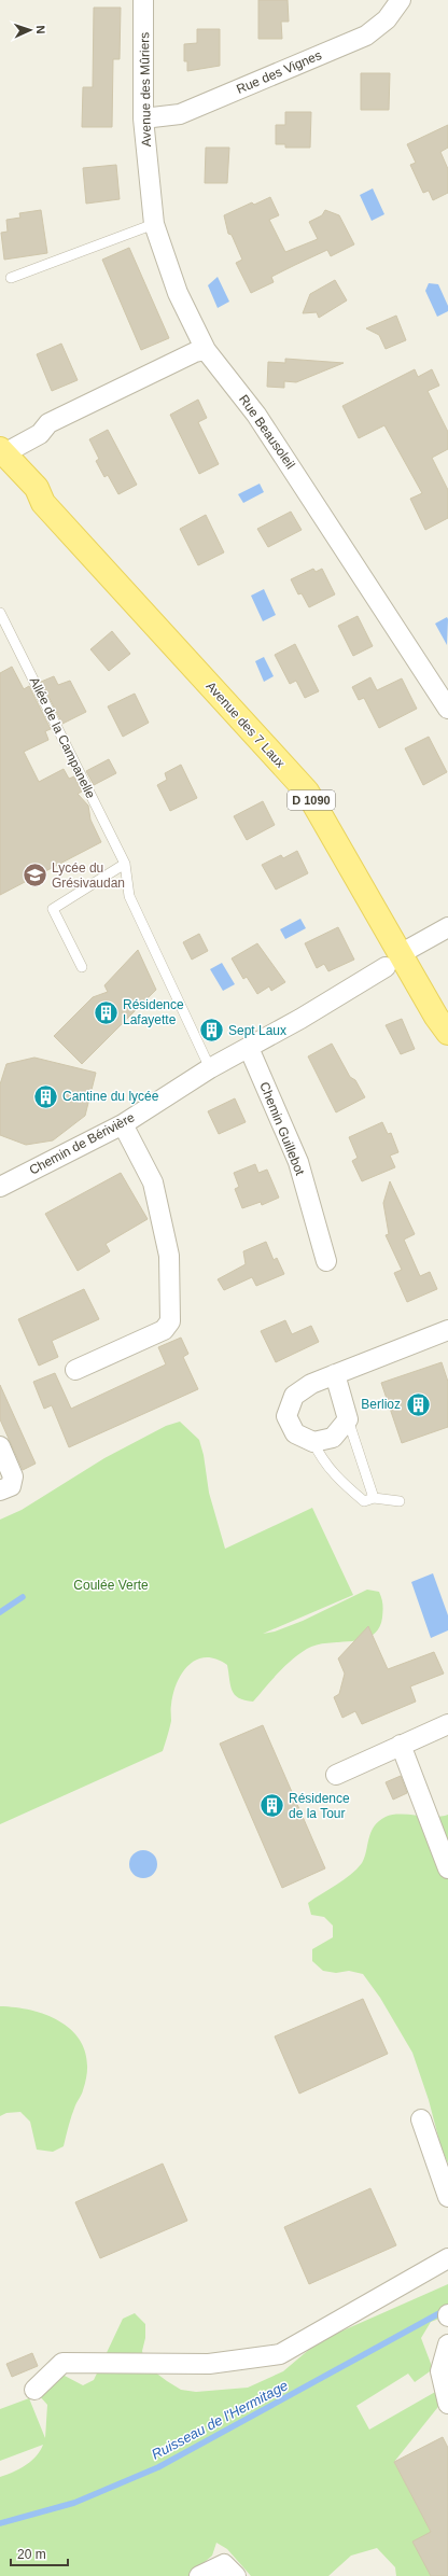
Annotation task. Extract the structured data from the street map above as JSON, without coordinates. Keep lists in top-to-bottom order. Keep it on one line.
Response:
{"streets":{"main road":["Avenue des 7 Laux","D 1090"],"street":["Rue des Vignes","Avenue des Mûriers","Rue Beausoleil","Chemin Guillebot","Chemin de Bérivière"],"lane":["Allée de la Campanelle"]},"crossings":[["Rue des Vignes","Avenue des Mûriers"],["Avenue des Mûriers","Rue Beausoleil"],["Avenue des 7 Laux","Chemin de Bérivière"],["Allée de la Campanelle","Chemin de Bérivière"],["Chemin Guillebot","Chemin de Bérivière"]],"water":["Ruisseau de l'Hermitage"],"parks":["Coulée Verte"],"places":{"school or university":["Lycée du Grésivaudan"],"building":["Résidence Lafayette","Sept Laux","Cantine du lycée","Berlioz","Résidence de la Tour"]},"scale_bar":"20 m","north":"right"}
